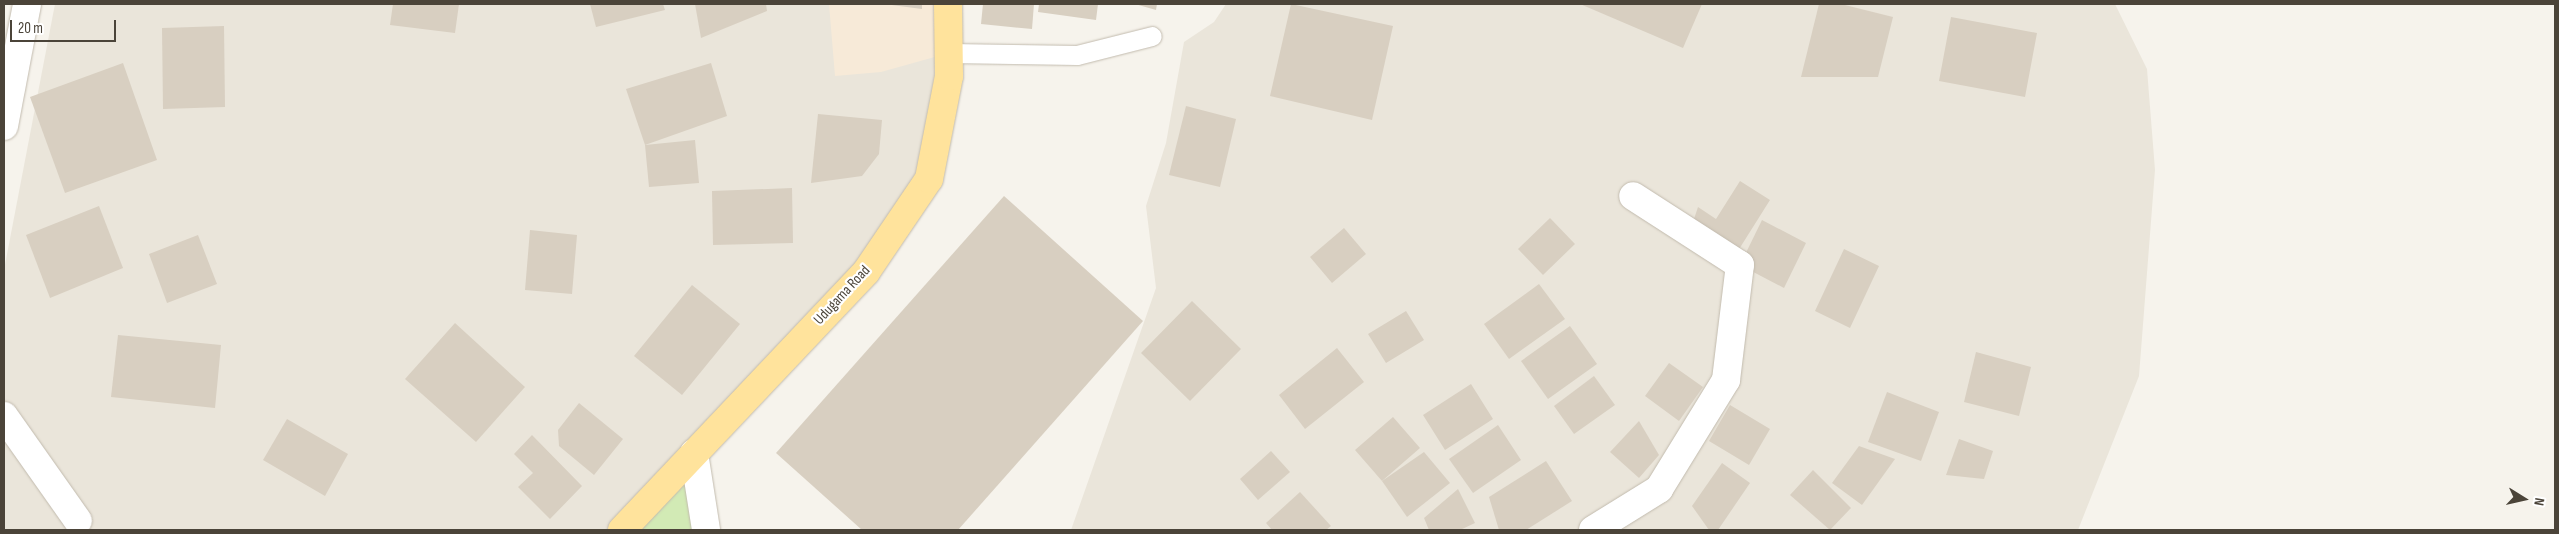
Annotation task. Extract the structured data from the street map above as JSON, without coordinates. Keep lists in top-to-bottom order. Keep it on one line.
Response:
{"streets":{"main road":["Udugama Road"]},"scale_bar":"20 m","north":"right"}
